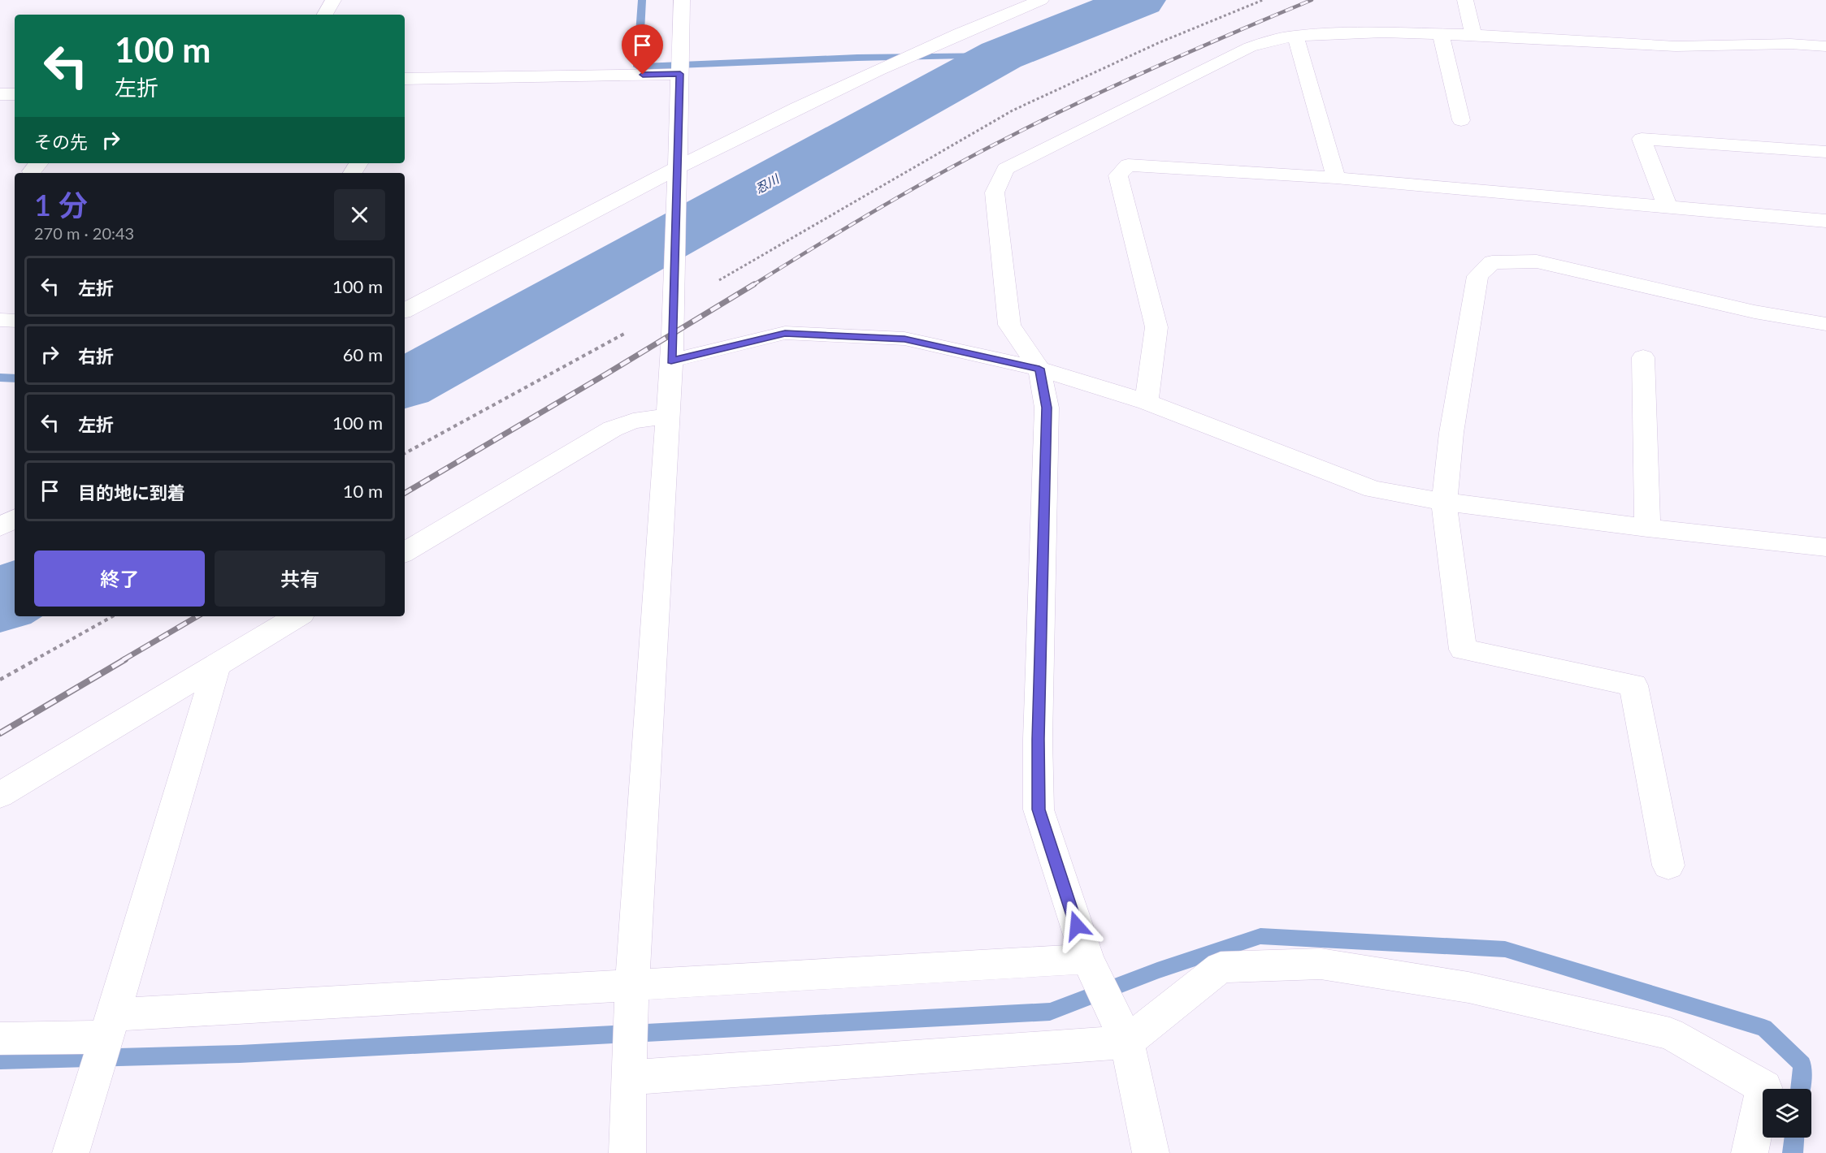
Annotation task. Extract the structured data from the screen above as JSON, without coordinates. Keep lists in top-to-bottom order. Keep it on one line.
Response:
{"water":["忍川"],"page":{"turn":["100 m","左折"],"then":"その先","heading":["1 分","270 m · 20:43"],"list":[{"name":"左折","value":"100 m"},{"name":"右折","value":"60 m"},{"name":"左折","value":"100 m"},{"name":"目的地に到着","value":"10 m"}],"buttons":["終了","共有"]}}
